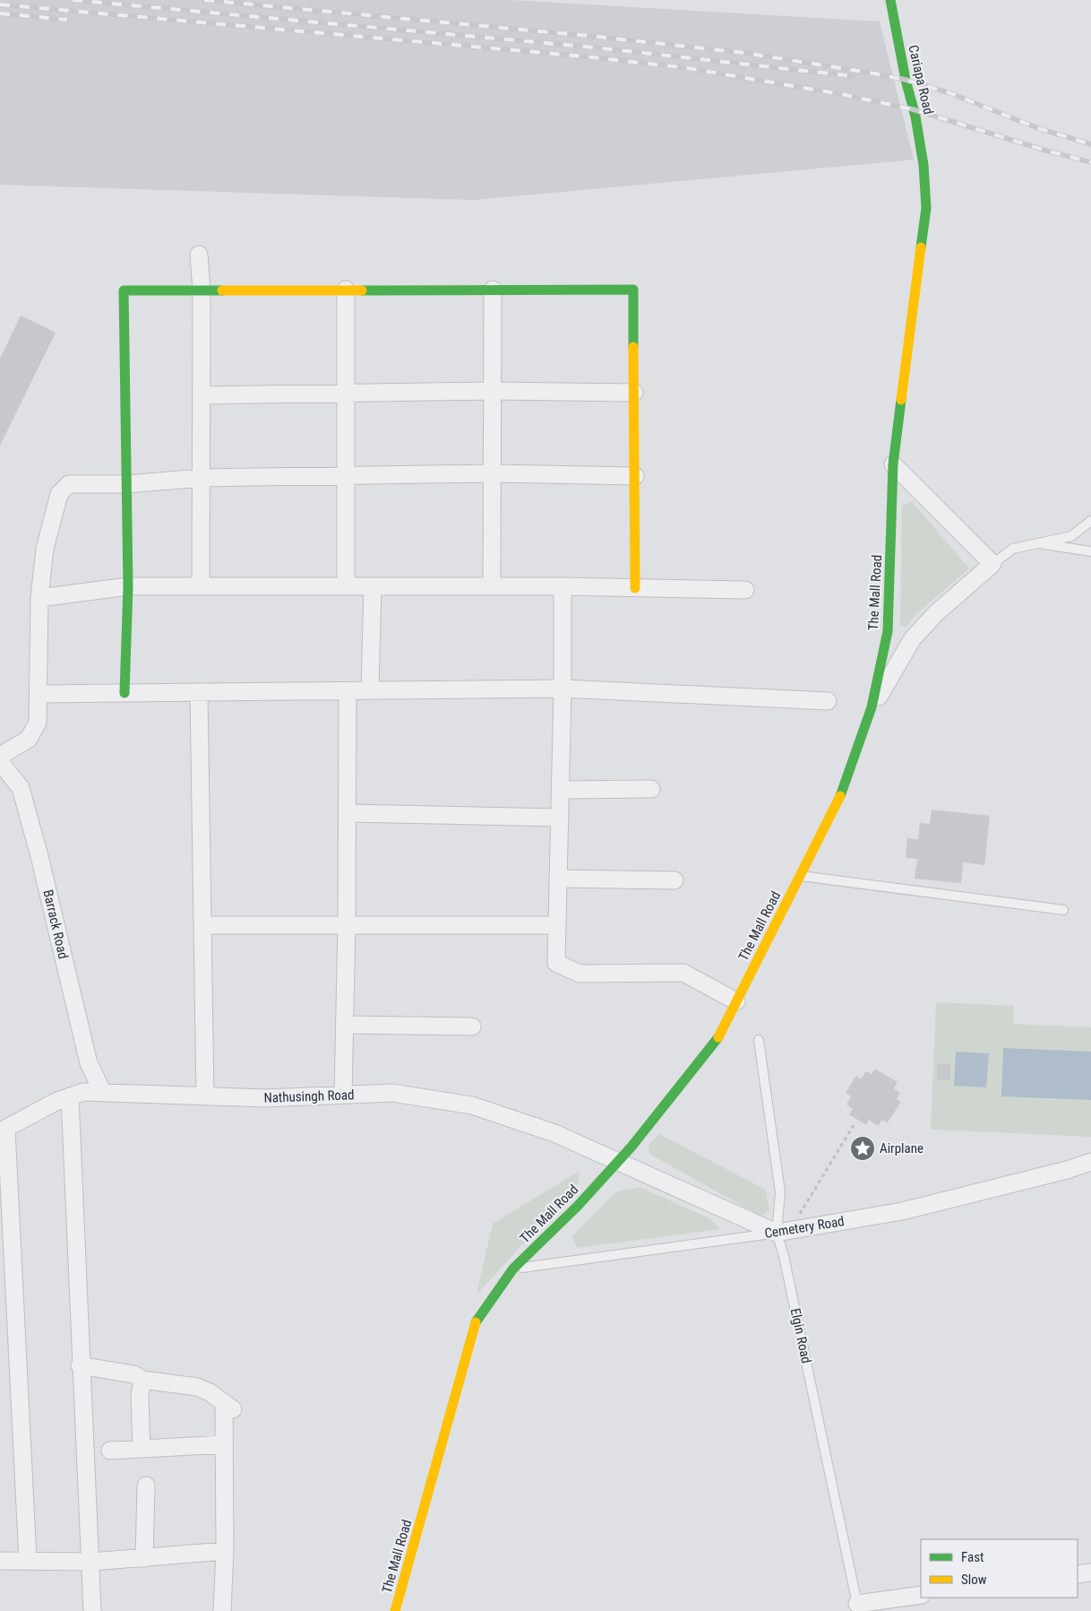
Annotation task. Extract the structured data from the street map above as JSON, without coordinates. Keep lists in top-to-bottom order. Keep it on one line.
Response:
{"streets":{"street":["Cariapa Road","The Mall Road","Barrack Road","Nathusingh Road","Cemetery Road"],"lane":["Elgin Road"]},"crossings":[["Cariapa Road","The Mall Road"],["The Mall Road","Nathusingh Road"],["The Mall Road","Cemetery Road"],["Barrack Road","Nathusingh Road"],["Cemetery Road","Elgin Road"]],"places":{"place":["Airplane"]},"legend":["Fast","Slow"]}
